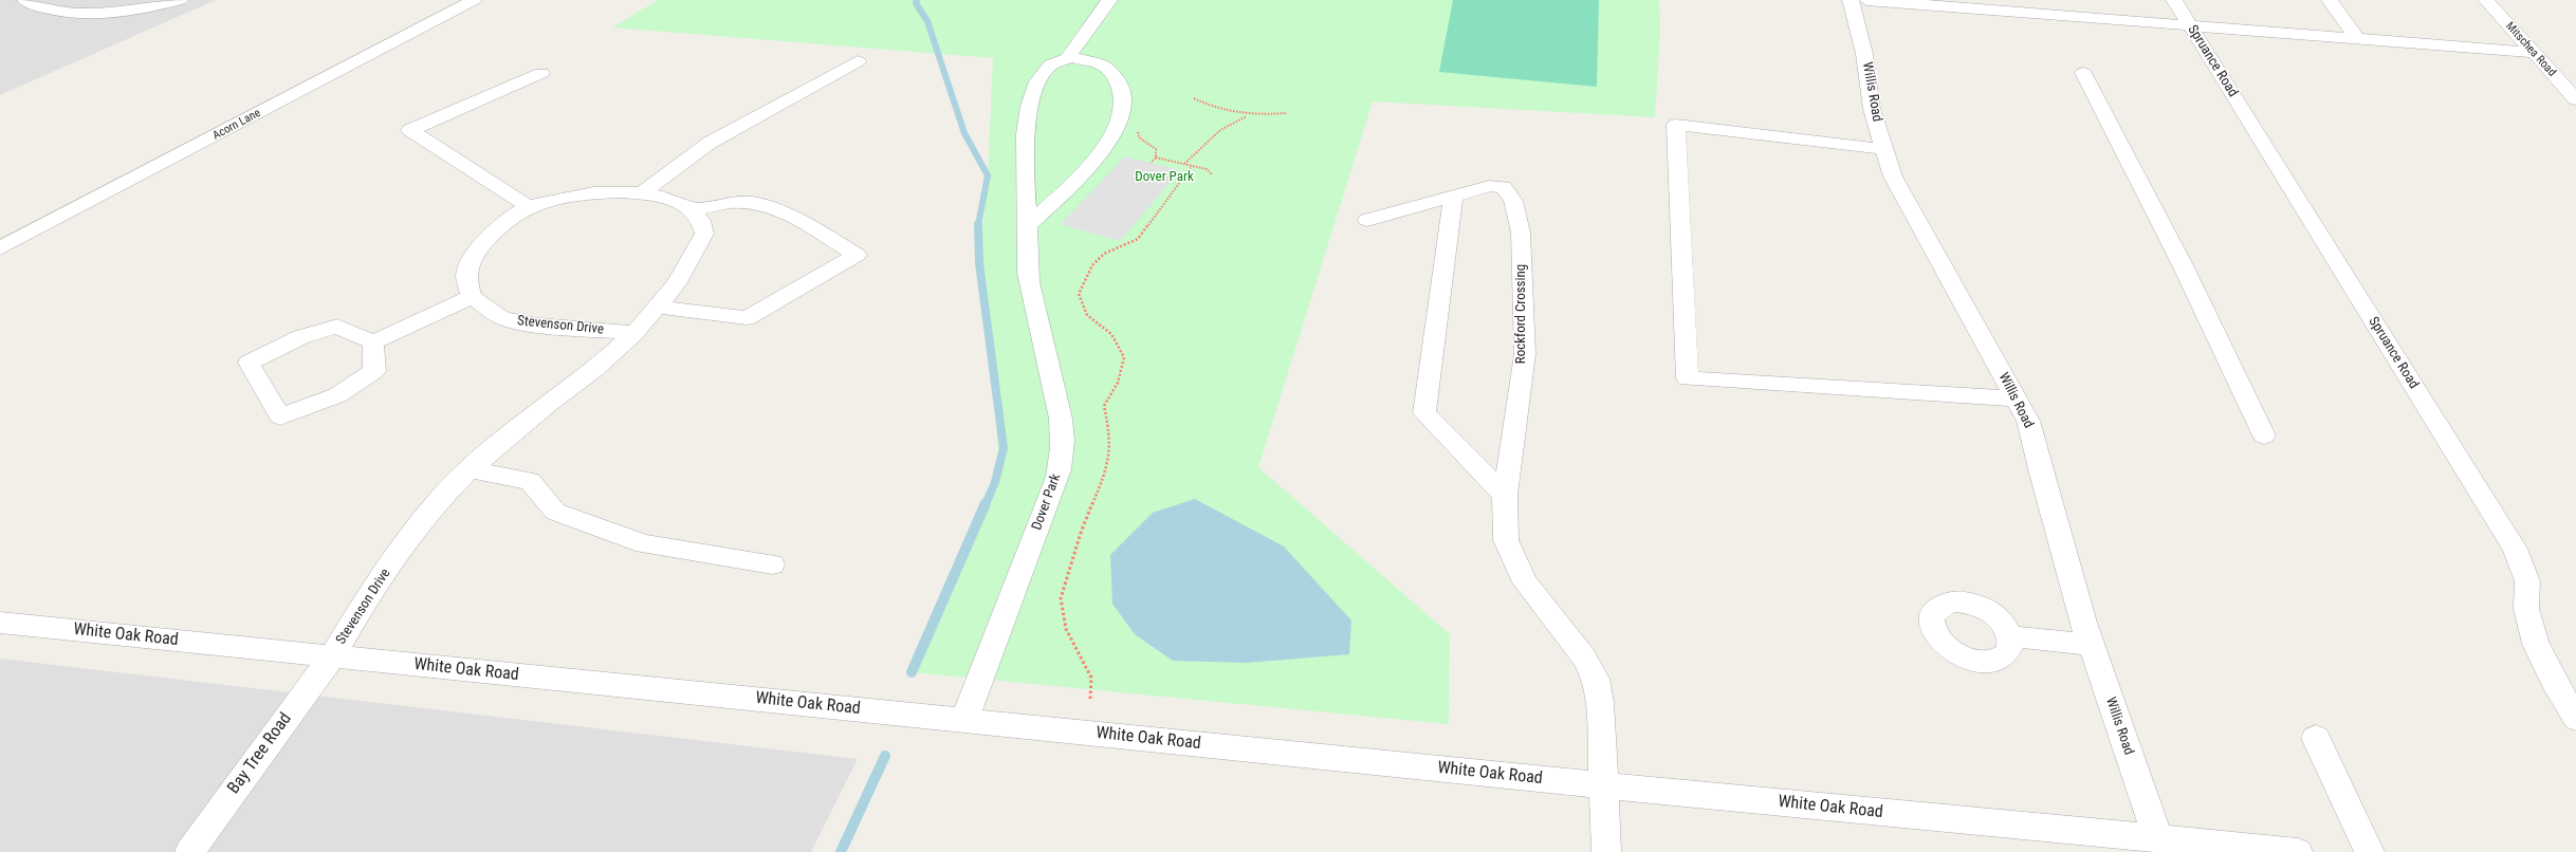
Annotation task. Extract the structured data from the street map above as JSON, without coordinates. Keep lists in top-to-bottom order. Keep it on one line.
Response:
{"streets":{"street":["Mitschea Road","Spruance Road","Willis Road","Acorn Lane","Rockford Crossing","Stevenson Drive","Dover Park","White Oak Road","Bay Tree Road"]},"crossings":[["Willis Road","White Oak Road"],["Rockford Crossing","White Oak Road"],["Stevenson Drive","White Oak Road"],["Stevenson Drive","Bay Tree Road"],["Dover Park","White Oak Road"],["White Oak Road","Bay Tree Road"]],"parks":["Dover Park"]}
